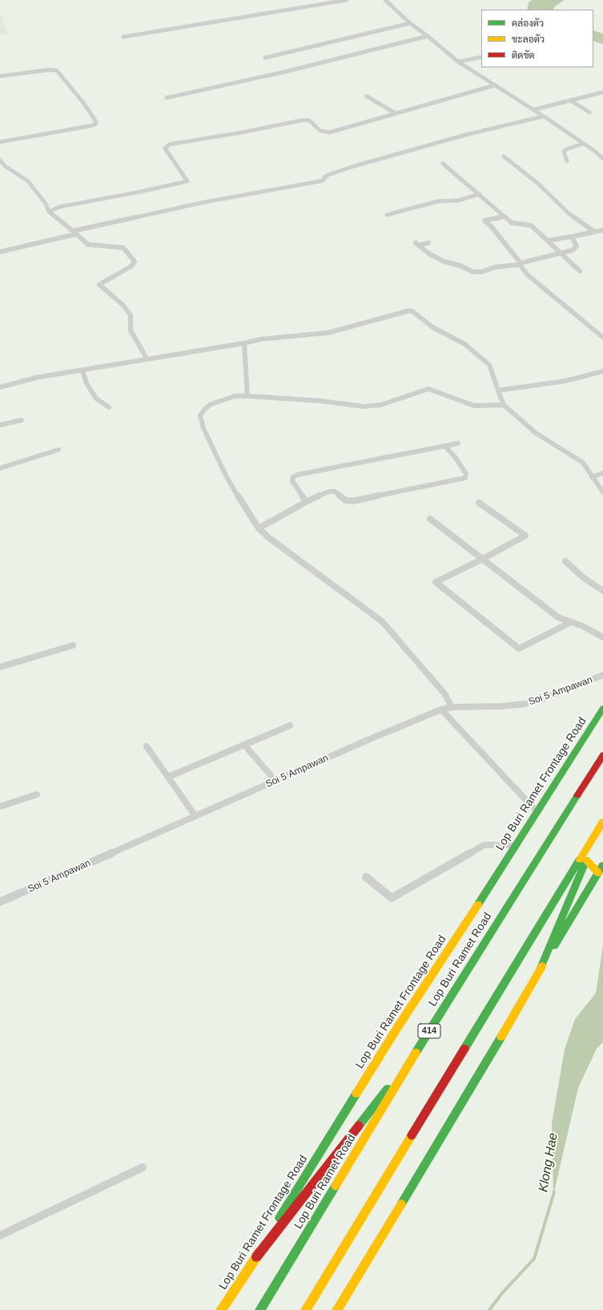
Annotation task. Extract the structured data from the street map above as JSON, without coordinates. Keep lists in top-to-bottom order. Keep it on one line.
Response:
{"streets":{"main road":["Lop Buri Ramet Frontage Road","Lop Buri Ramet Road","414"],"street":["Soi 5 Ampawan"]},"water":["Klong Hae"],"legend":["คล่องตัว","ชะลอตัว","ติดขัด"]}
